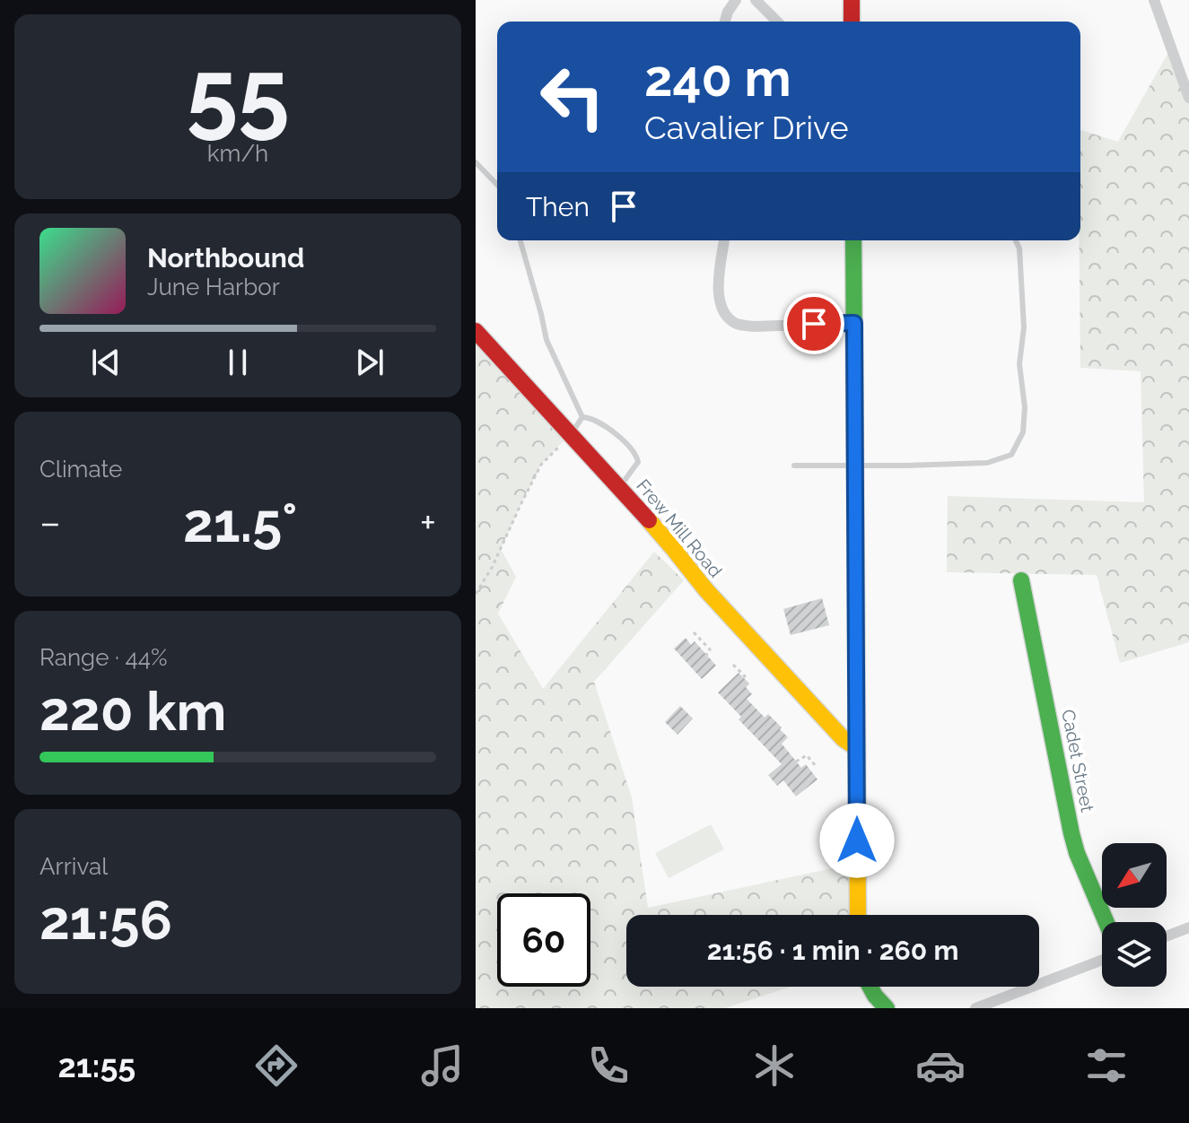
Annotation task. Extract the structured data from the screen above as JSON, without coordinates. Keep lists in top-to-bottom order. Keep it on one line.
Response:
{"streets":{"street":["Frew Mill Road","Cadet Street"]},"north":"bottom left","page":{"tile":[["55","km/h"],"Climate",["Range · 44%","220 km"],["Arrival","21:56"]],"turn":["240 m","Cavalier Drive"],"then":"Then","song":["Northbound","June Harbor"],"heat":["−","21.5°","+"],"limit":"60","trip":"21:56 · 1 min · 260 m","tabs":"21:55"}}
